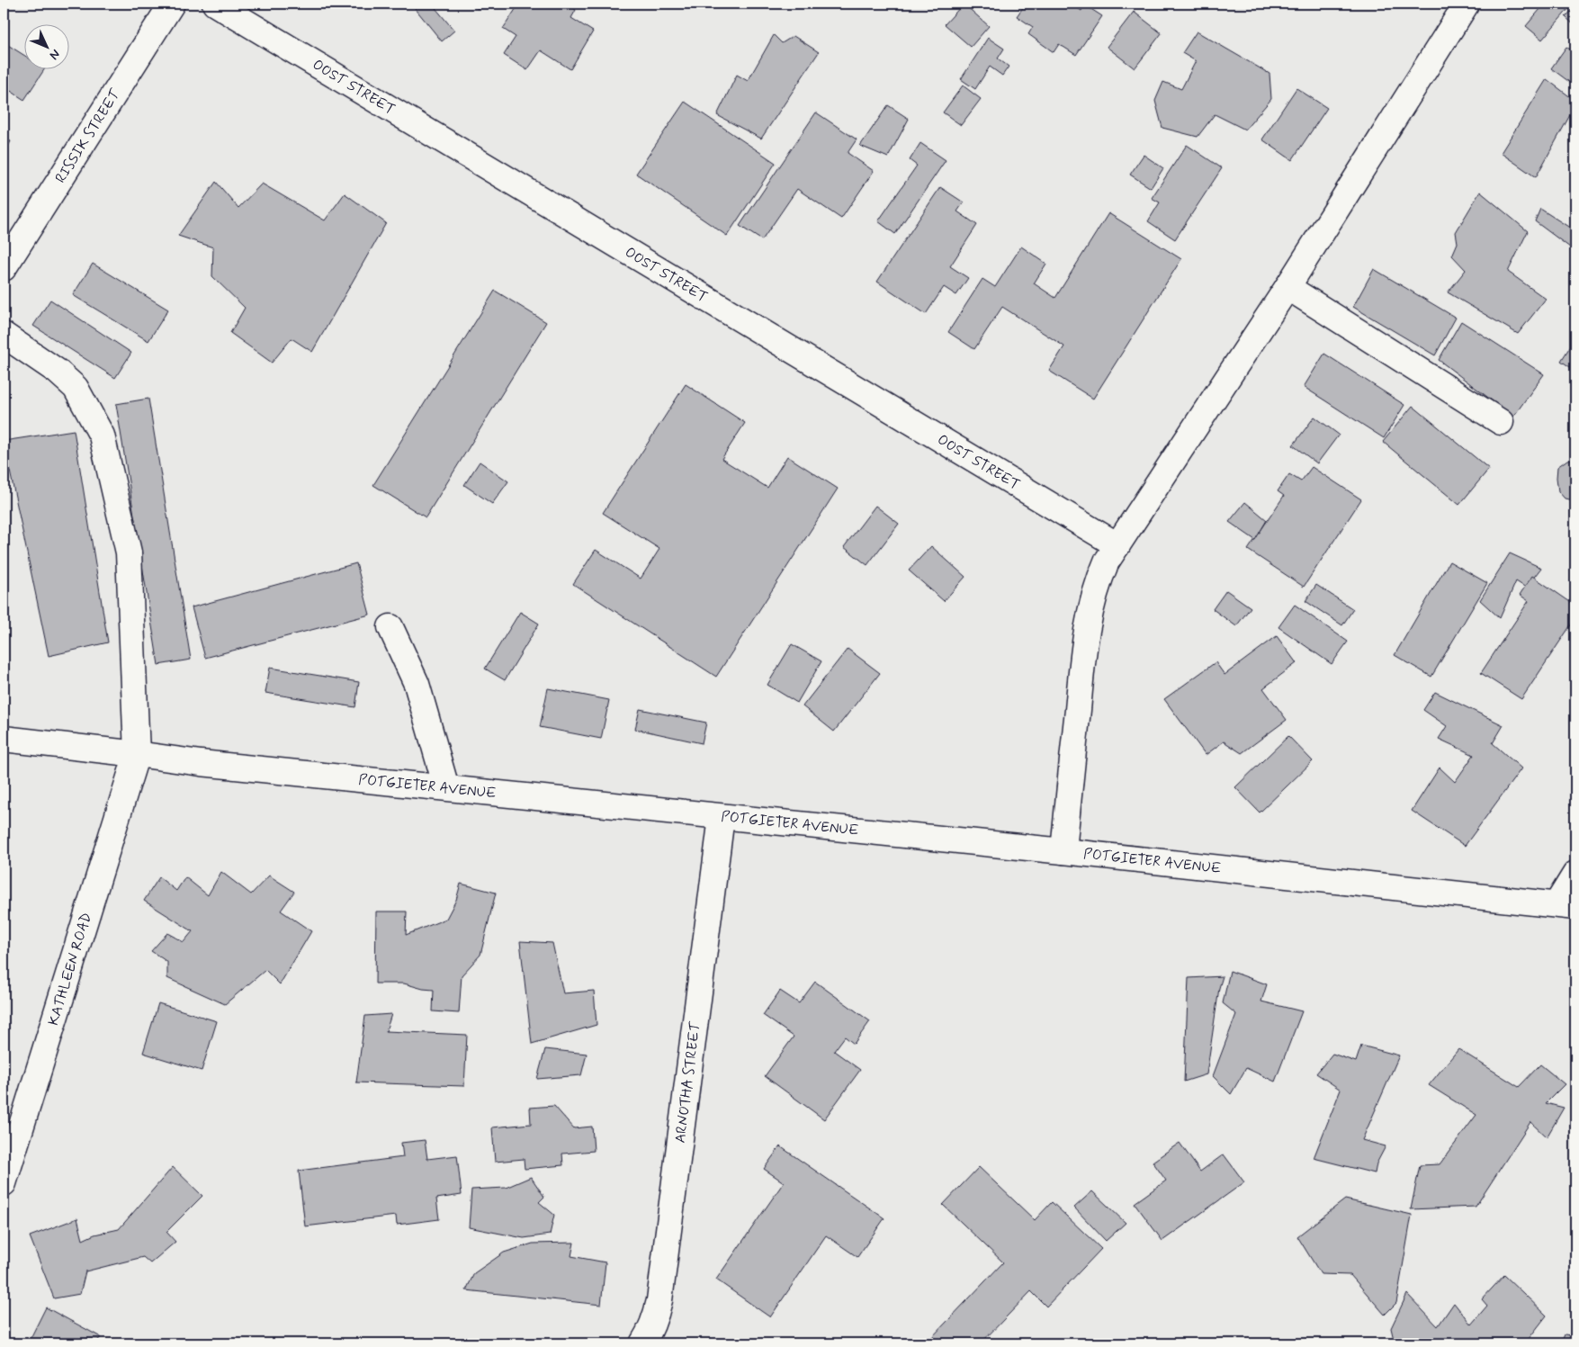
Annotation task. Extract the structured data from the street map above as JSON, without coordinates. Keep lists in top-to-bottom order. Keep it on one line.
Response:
{"streets":{"street":["OOST STREET","RISSIK STREET","POTGIETER AVENUE","KATHLEEN ROAD","ARNOTHA STREET"]},"crossings":[["POTGIETER AVENUE","KATHLEEN ROAD"],["POTGIETER AVENUE","ARNOTHA STREET"]],"north":"bottom right"}
